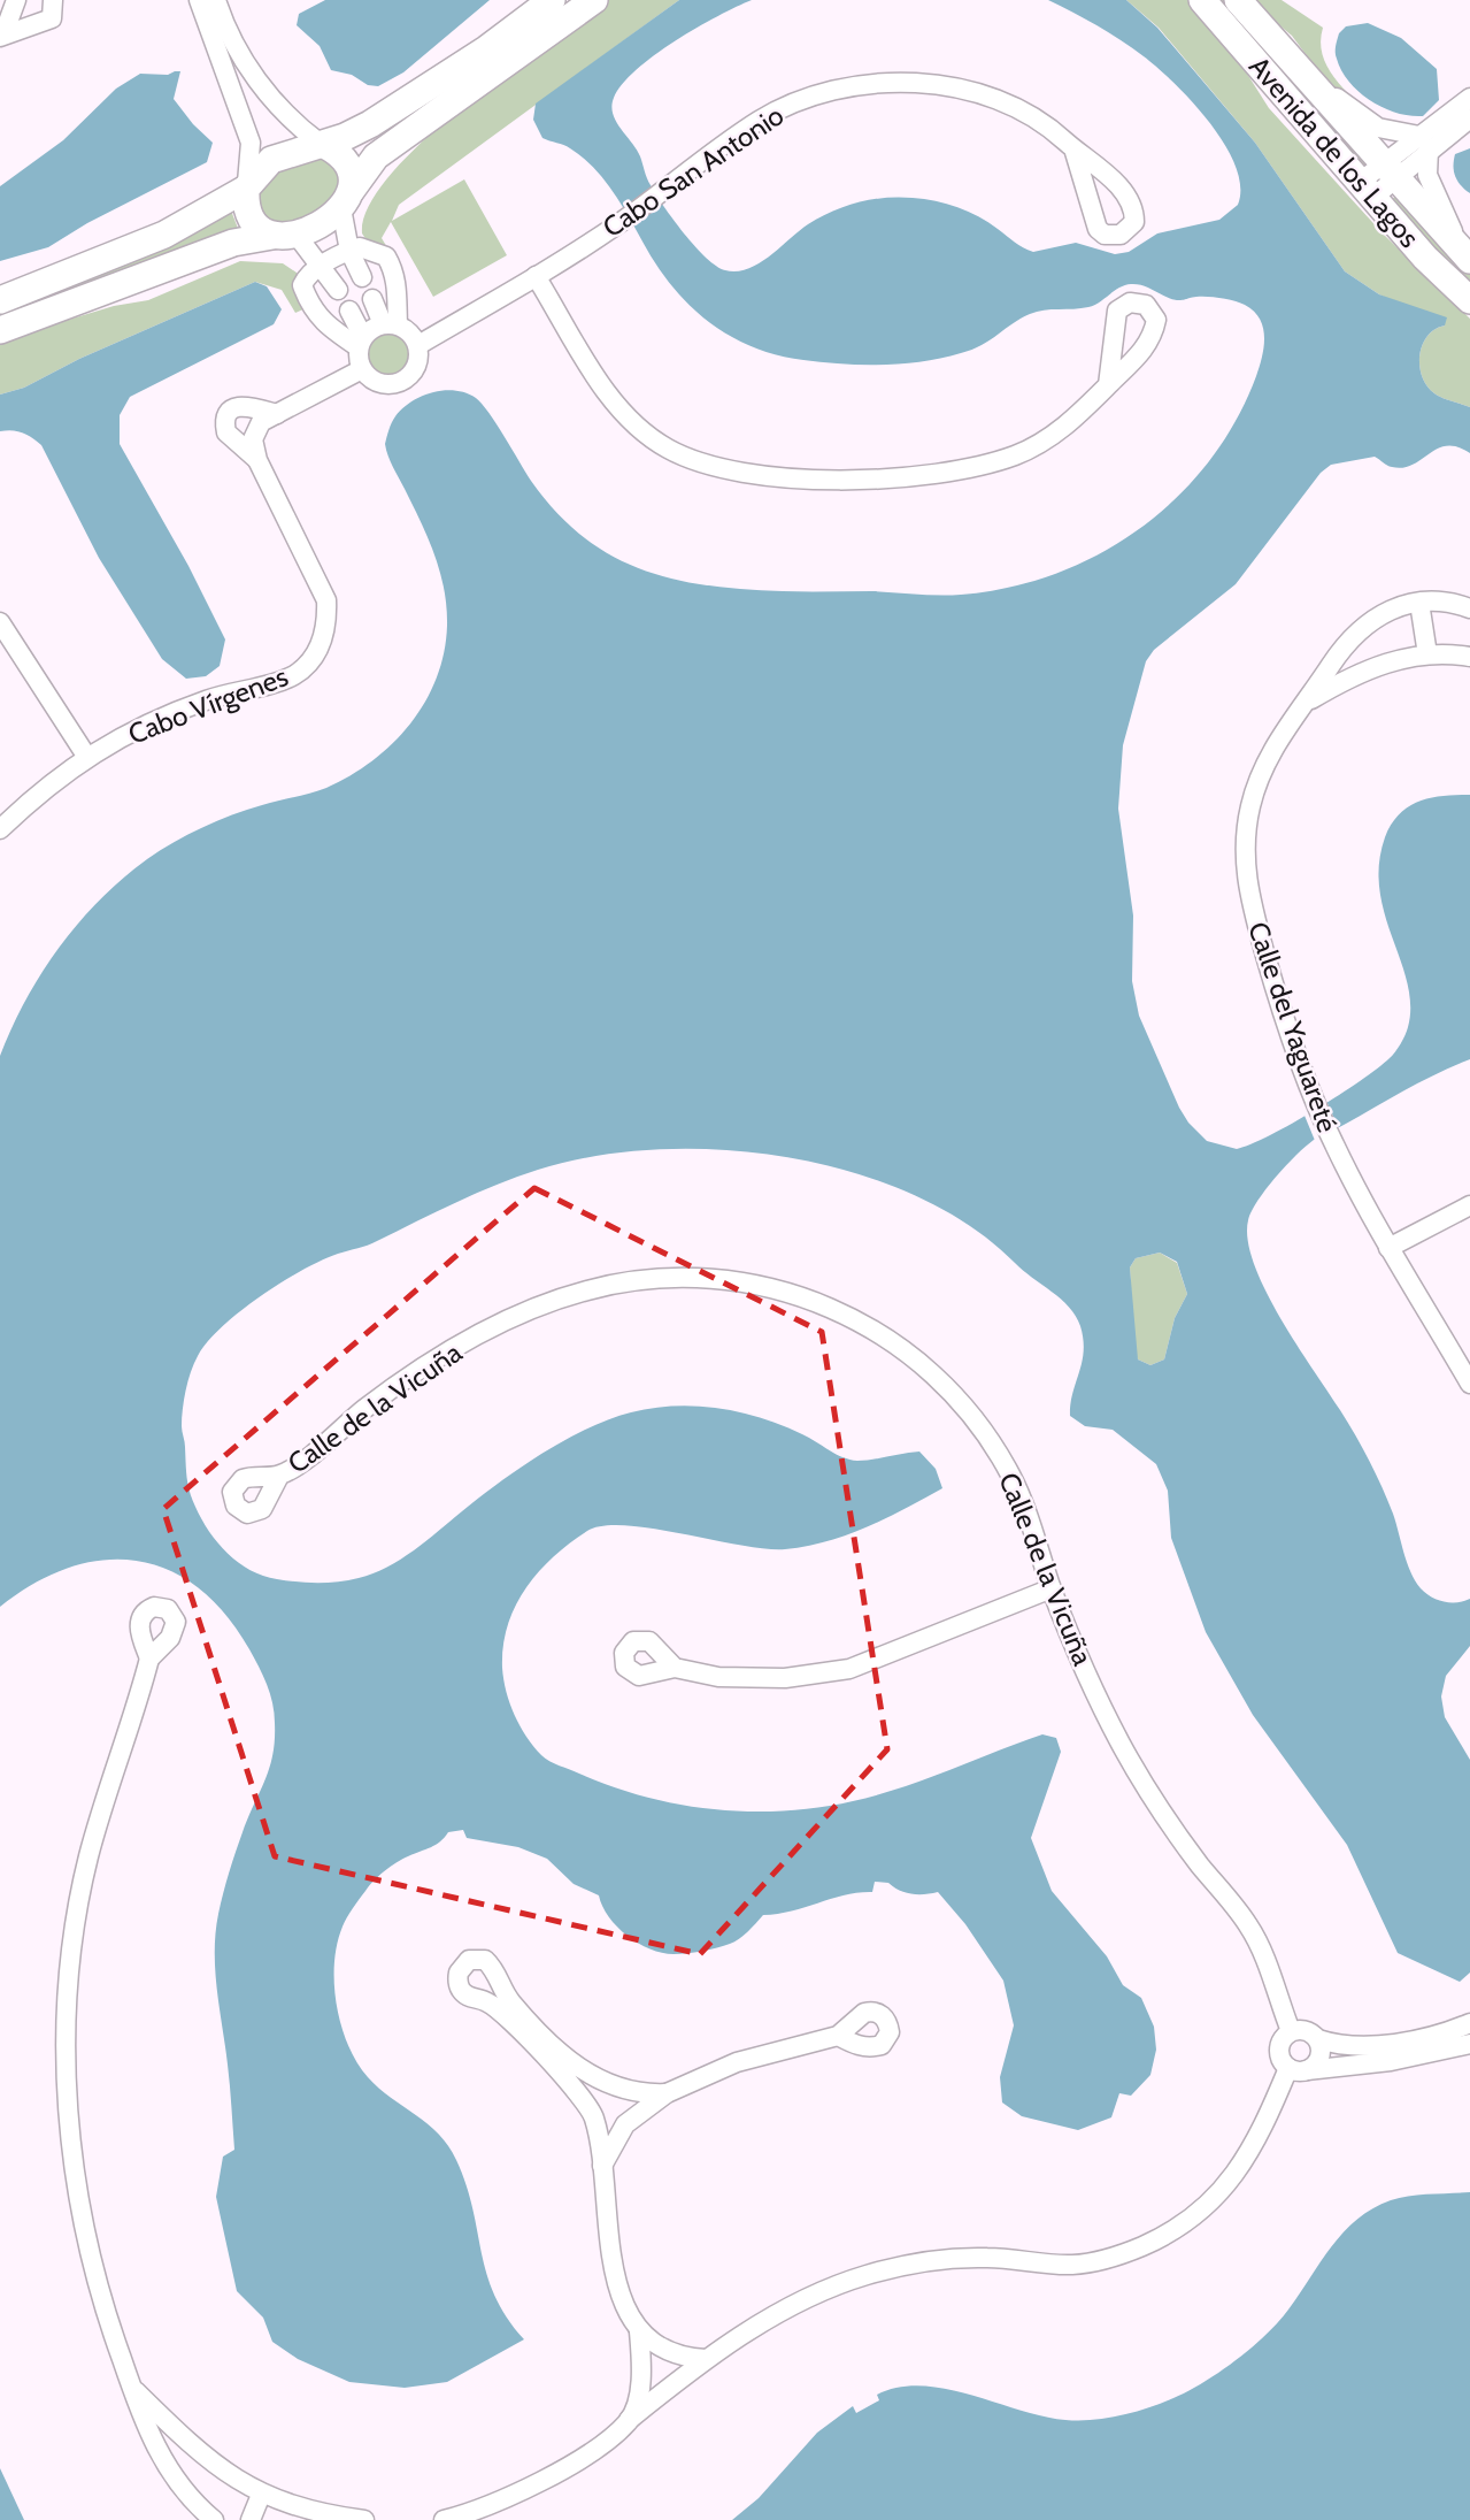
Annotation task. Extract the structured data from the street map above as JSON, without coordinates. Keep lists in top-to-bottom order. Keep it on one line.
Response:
{"streets":{"street":["Avenida de los Lagos","Cabo San Antonio","Cabo Vírgenes","Calle del Yaguareté","Calle de la Vicuña"]}}
